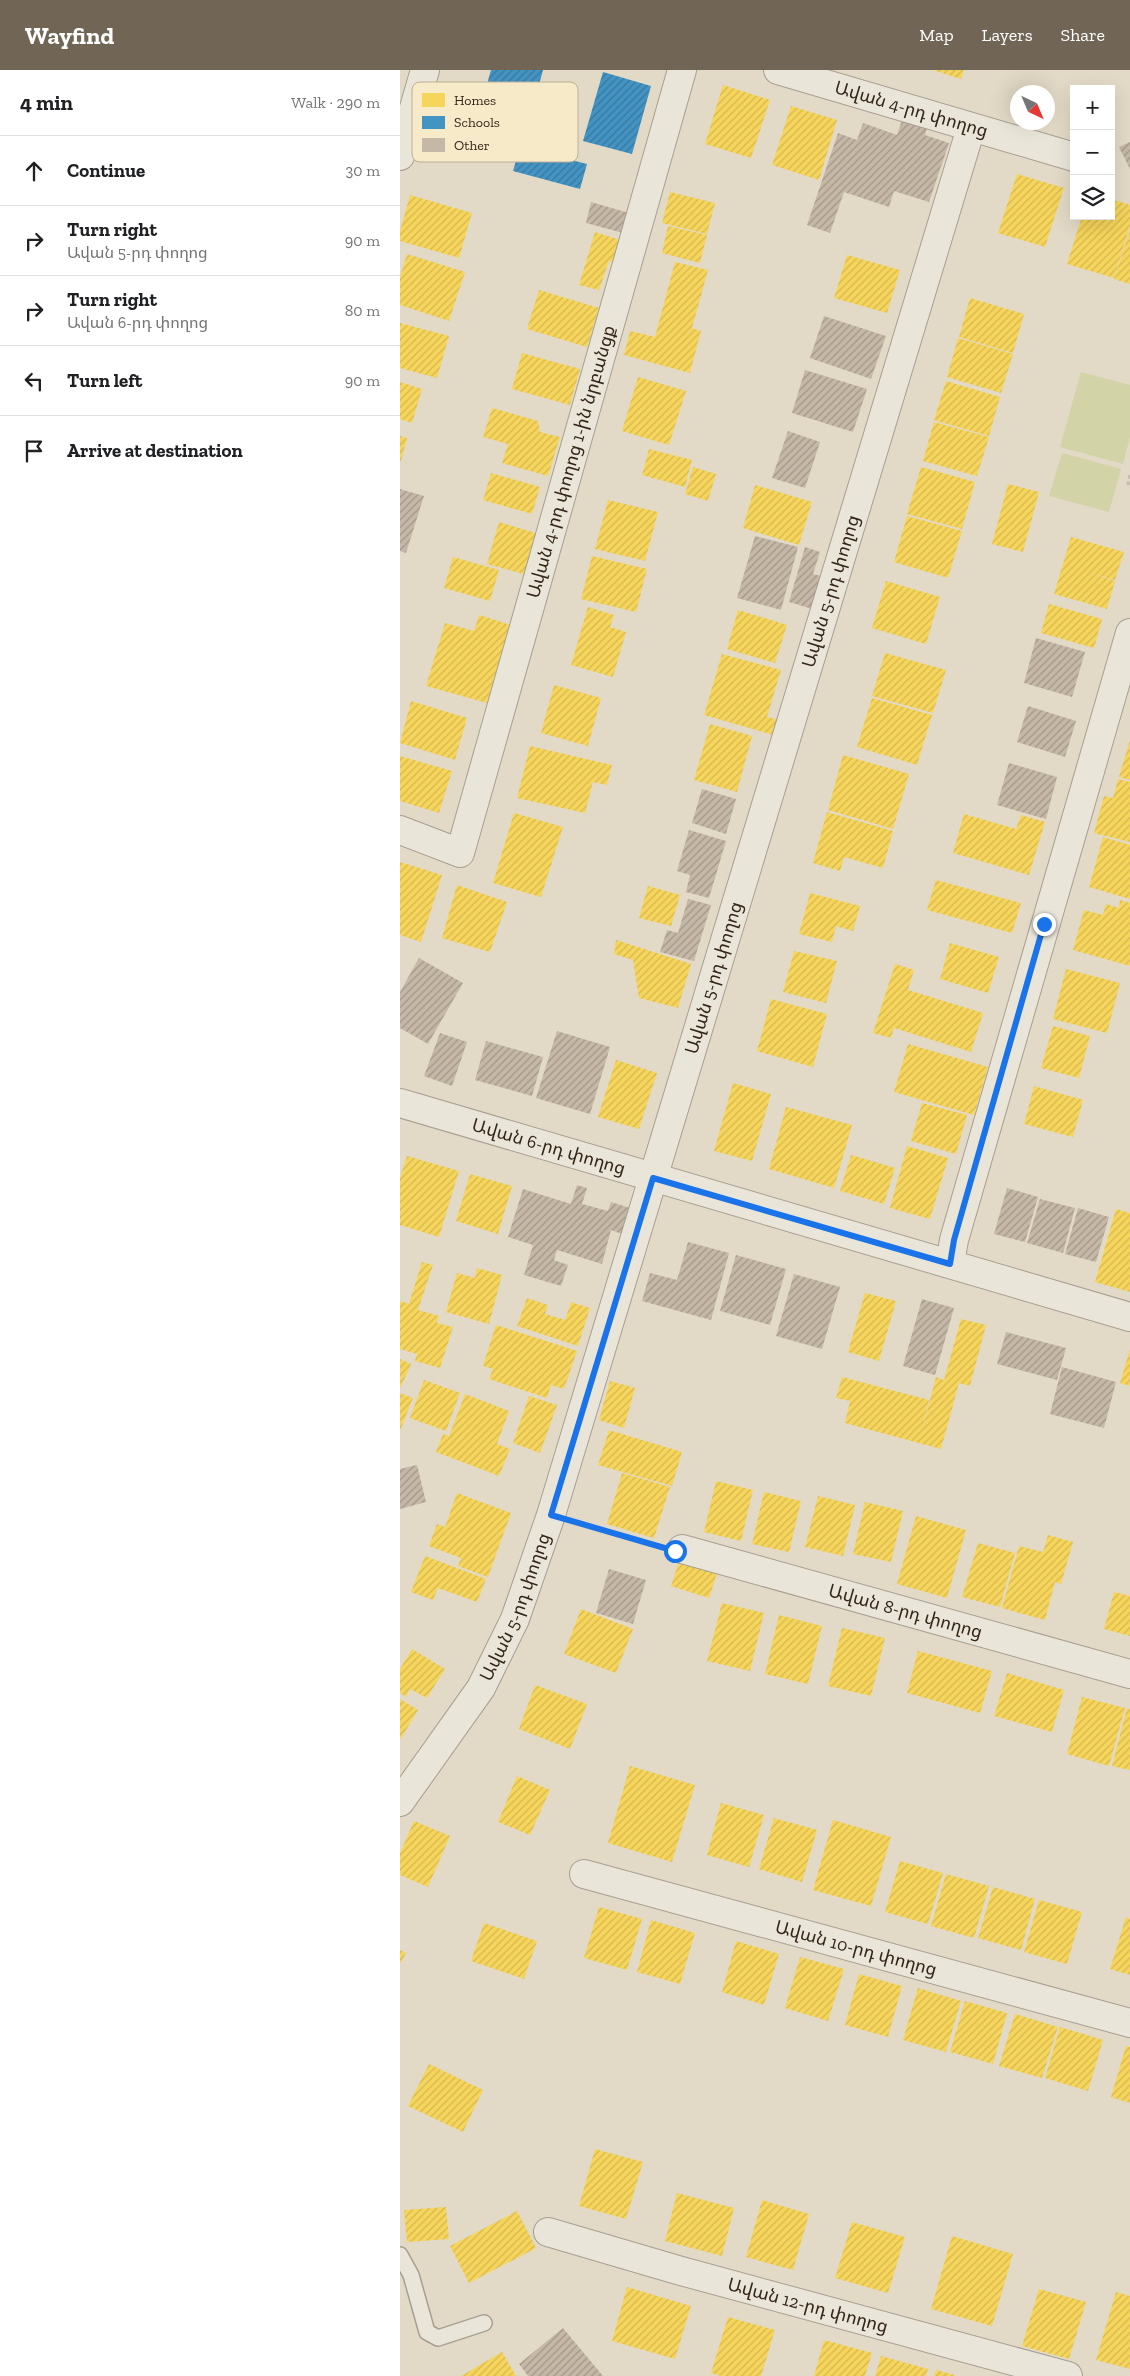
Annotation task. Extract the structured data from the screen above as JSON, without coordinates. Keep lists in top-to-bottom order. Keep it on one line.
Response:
{"streets":{"street":["Ավան 4-րդ փողոց","Ավան 4-րդ փողոց 1-ին նրբանցք","Ավան 5-րդ փողոց","Ավան 6-րդ փողոց","Ավան 8-րդ փողոց","Ավան 10-րդ փողոց","Ավան 12-րդ փողոց"]},"crossings":[["Ավան 4-րդ փողոց","Ավան 5-րդ փողոց"],["Ավան 5-րդ փողոց","Ավան 6-րդ փողոց"]],"legend":["Homes","Schools","Other"],"north":"bottom right","page":{"header":"Wayfind","nav":["Map","Layers","Share"],"heading":["4 min","Walk · 290 m"],"map_buttons":["+","−"],"list":[["Continue","30 m"],["Turn right","Ավան 5-րդ փողոց","90 m"],["Turn right","Ավան 6-րդ փողոց","80 m"],["Turn left","90 m"],"Arrive at destination"]}}
